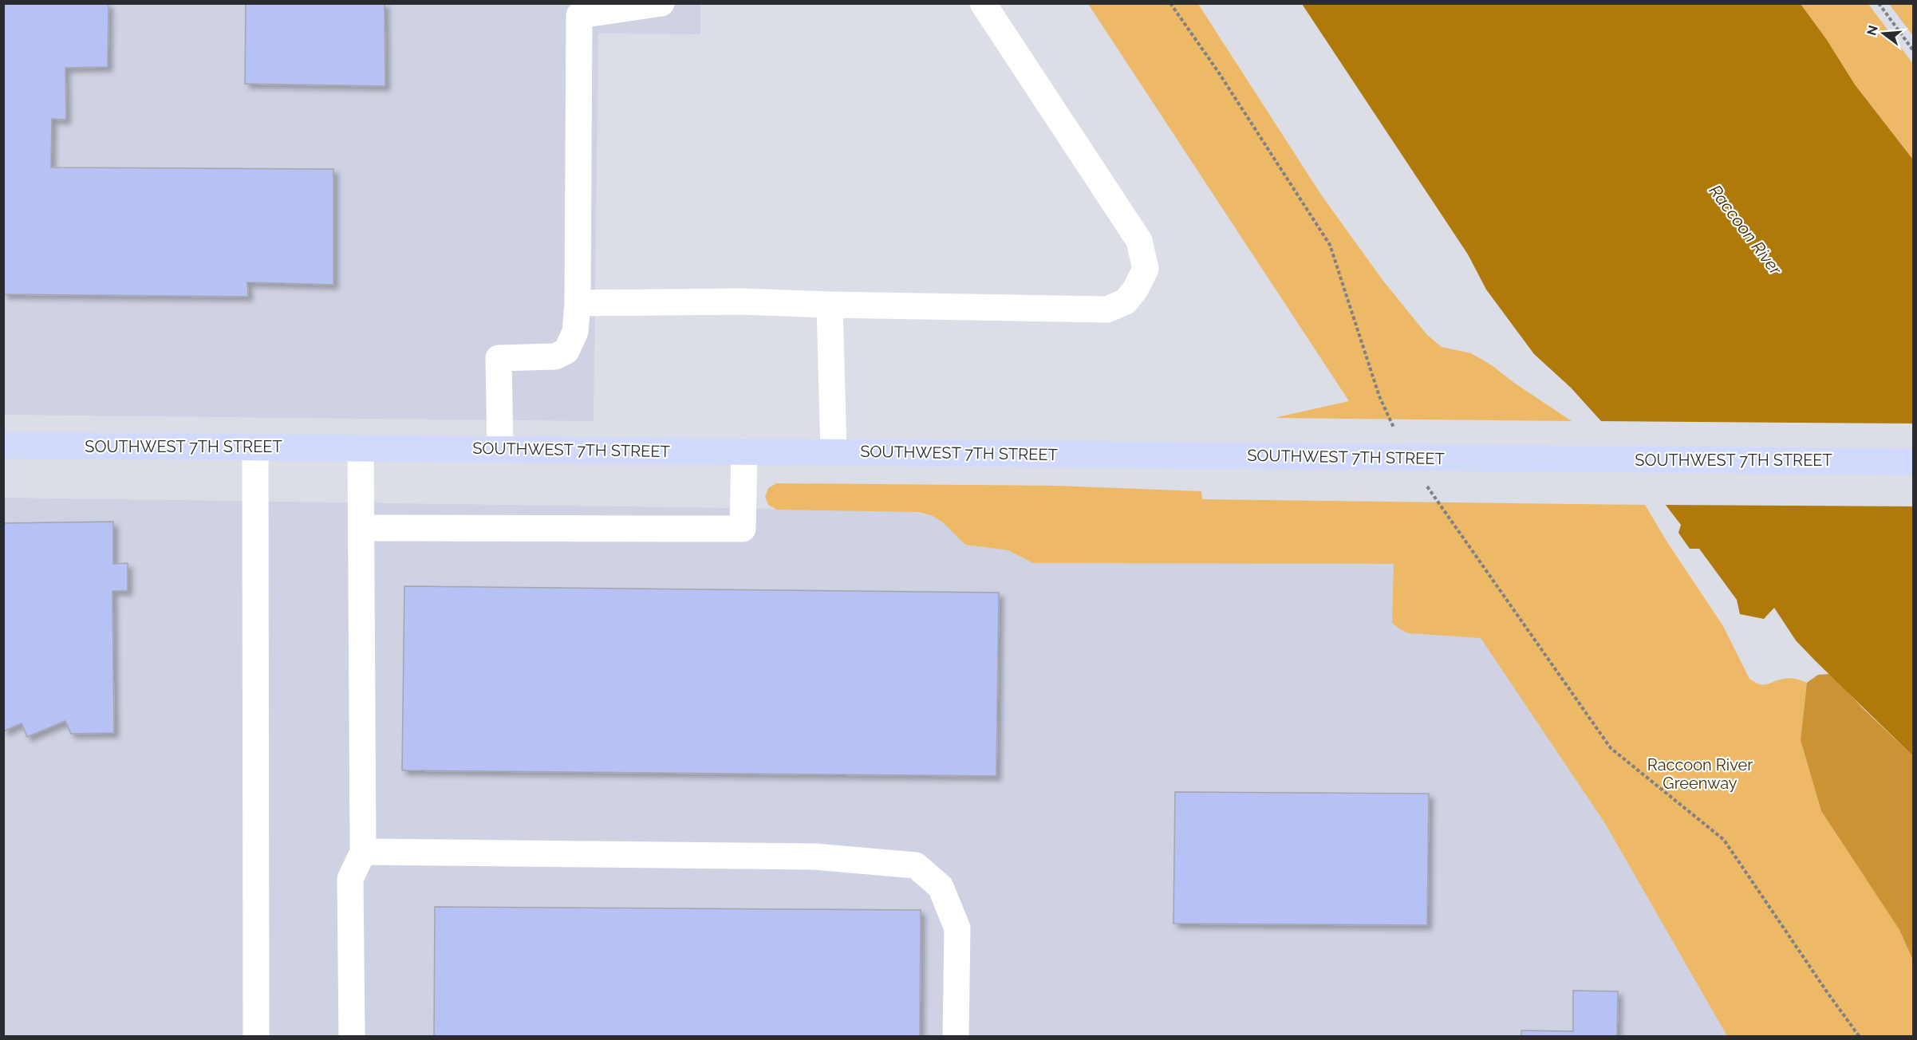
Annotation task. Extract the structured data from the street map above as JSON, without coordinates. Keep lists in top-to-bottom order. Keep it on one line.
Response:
{"streets":{"main road":["SOUTHWEST 7TH STREET"]},"water":["Raccoon River"],"parks":["Raccoon River Greenway"],"north":"left"}
